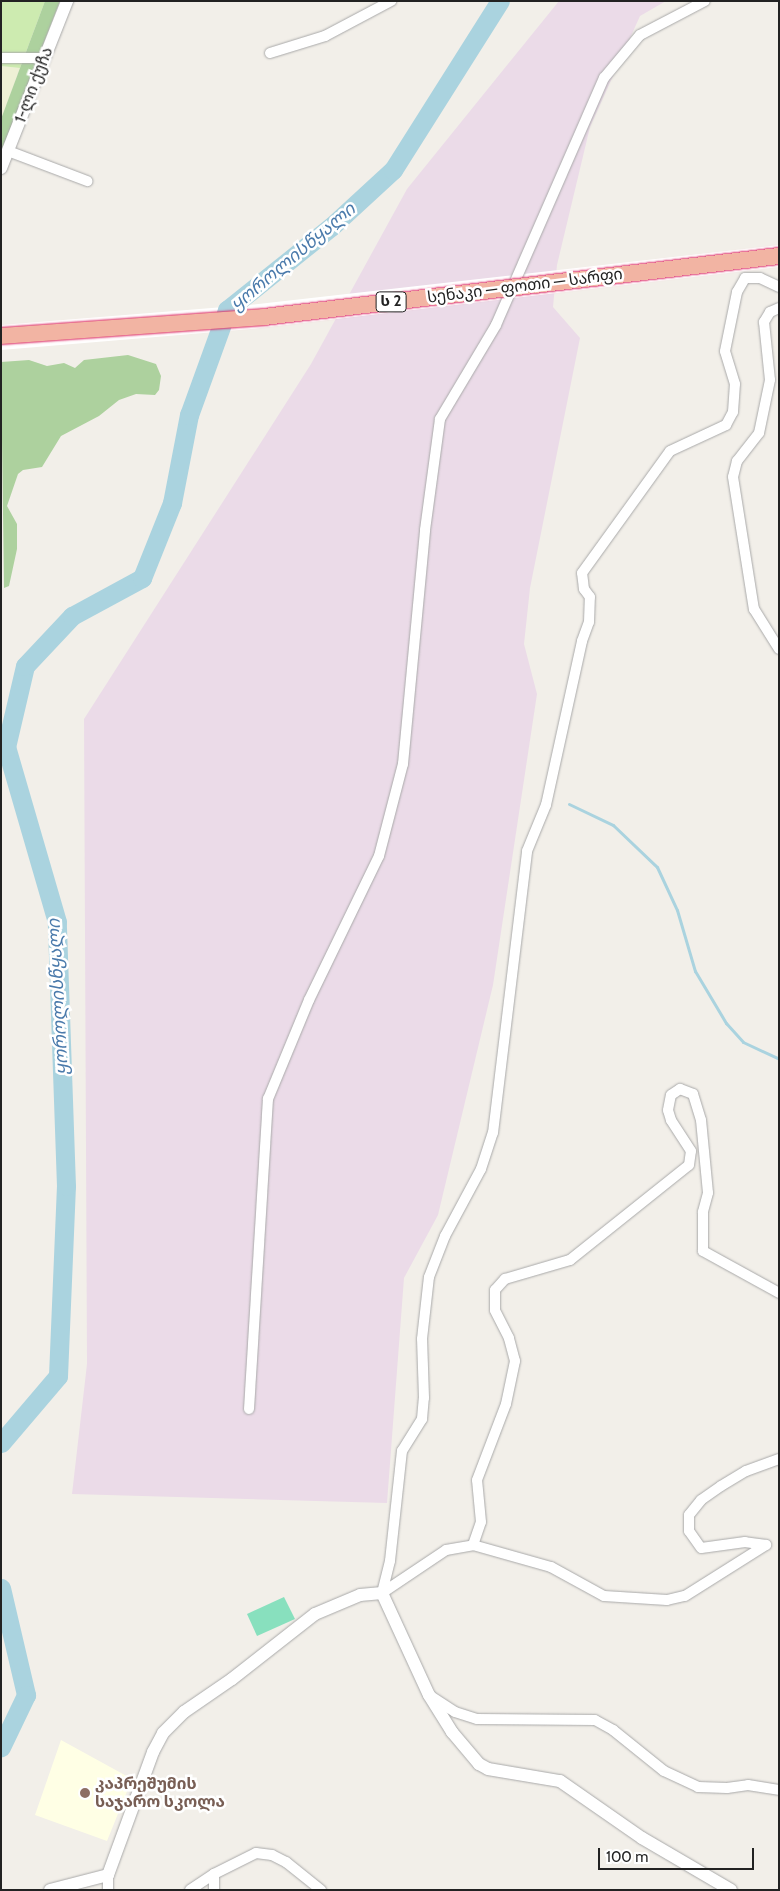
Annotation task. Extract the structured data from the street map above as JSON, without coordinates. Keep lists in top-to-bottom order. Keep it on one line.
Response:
{"streets":{"highway":["სენაკი — ფოთი — სარფი","ს 2"],"street":["1-ლი ქუჩა"]},"water":["ყოროლისწყალი"],"places":["კაპრეშუმის საჯარო სკოლა"],"scale_bar":"100 m"}
